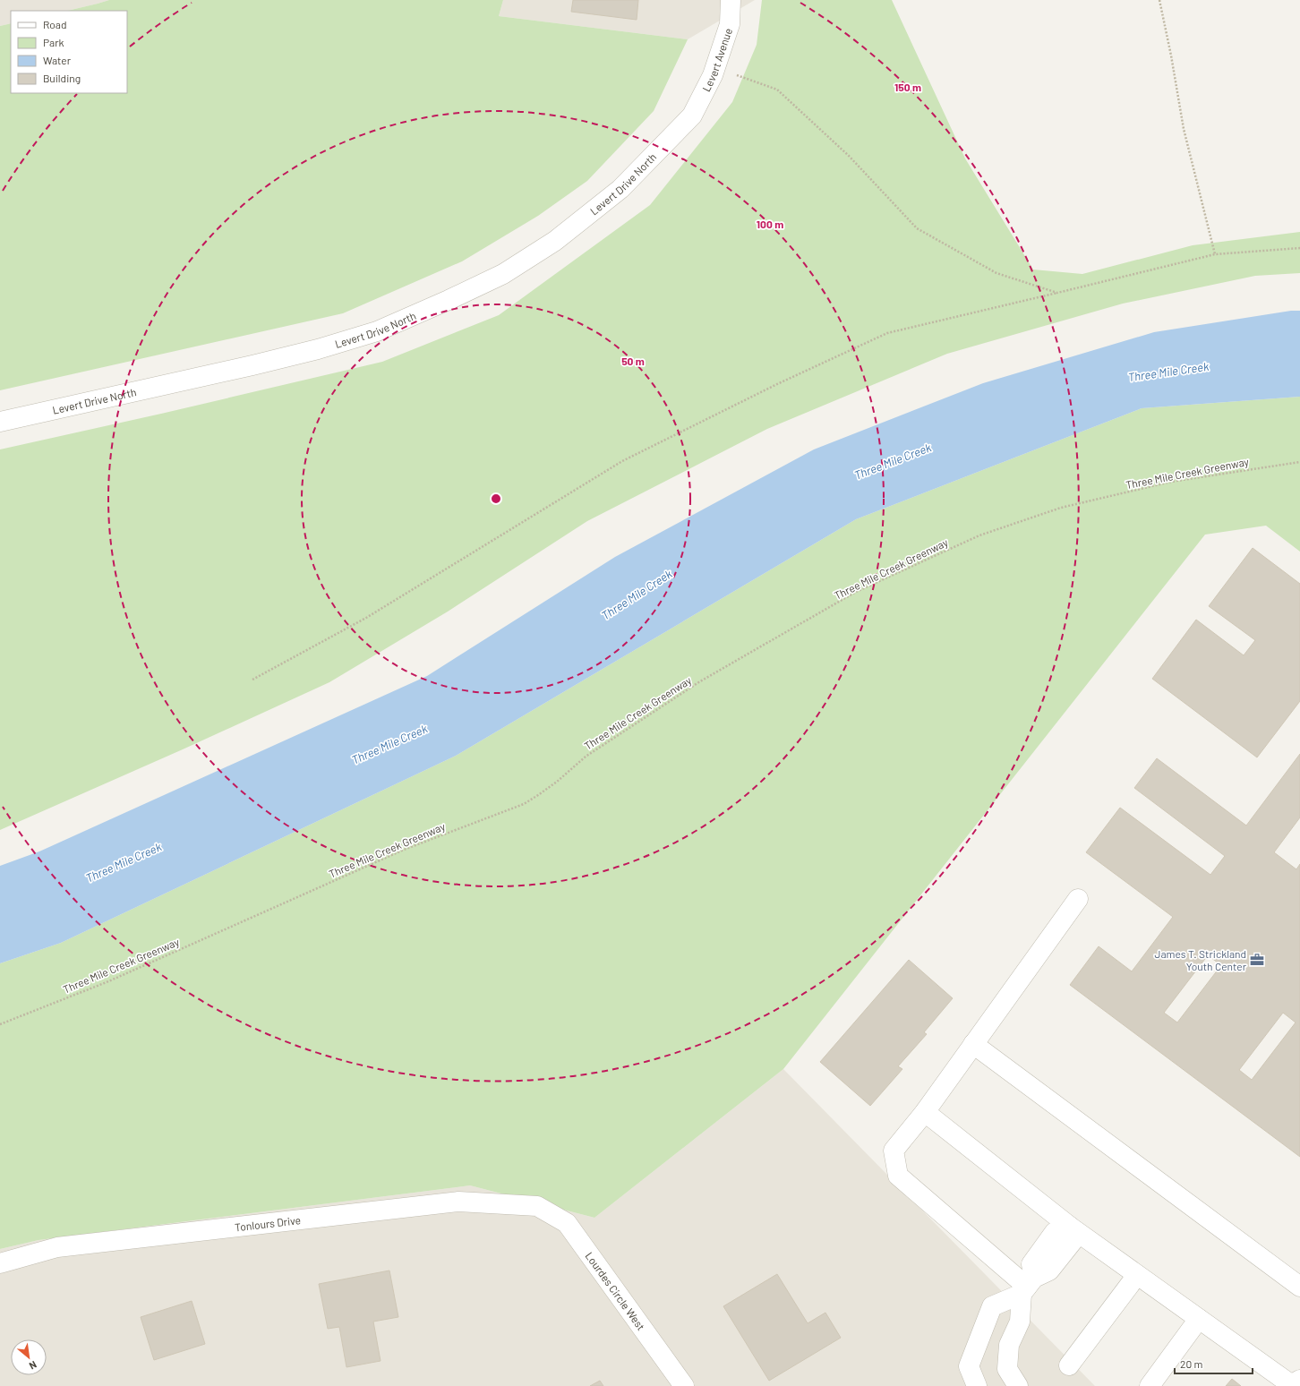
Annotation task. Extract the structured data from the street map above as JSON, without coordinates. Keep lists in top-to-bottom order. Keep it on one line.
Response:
{"streets":{"street":["Levert Avenue","Levert Drive North","Tonlours Drive","Lourdes Circle West"],"path":["Three Mile Creek Greenway"]},"crossings":[["Levert Avenue","Levert Drive North"],["Tonlours Drive","Lourdes Circle West"]],"water":["Three Mile Creek"],"places":{"office":["James T. Strickland Youth Center"]},"legend":["Road","Park","Water","Building"],"scale_bar":"20 m","north":"bottom right","rings":["150 m","100 m","50 m"]}
